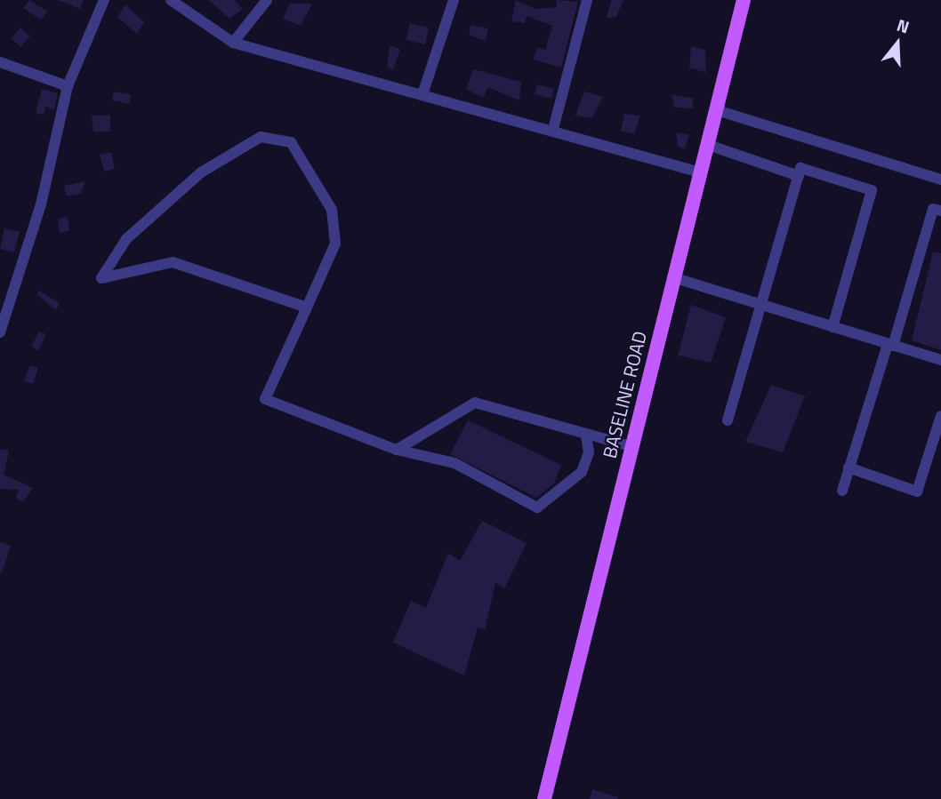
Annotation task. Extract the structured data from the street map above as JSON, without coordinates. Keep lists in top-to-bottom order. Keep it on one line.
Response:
{"streets":{"main road":["BASELINE ROAD"]},"north":"top"}
